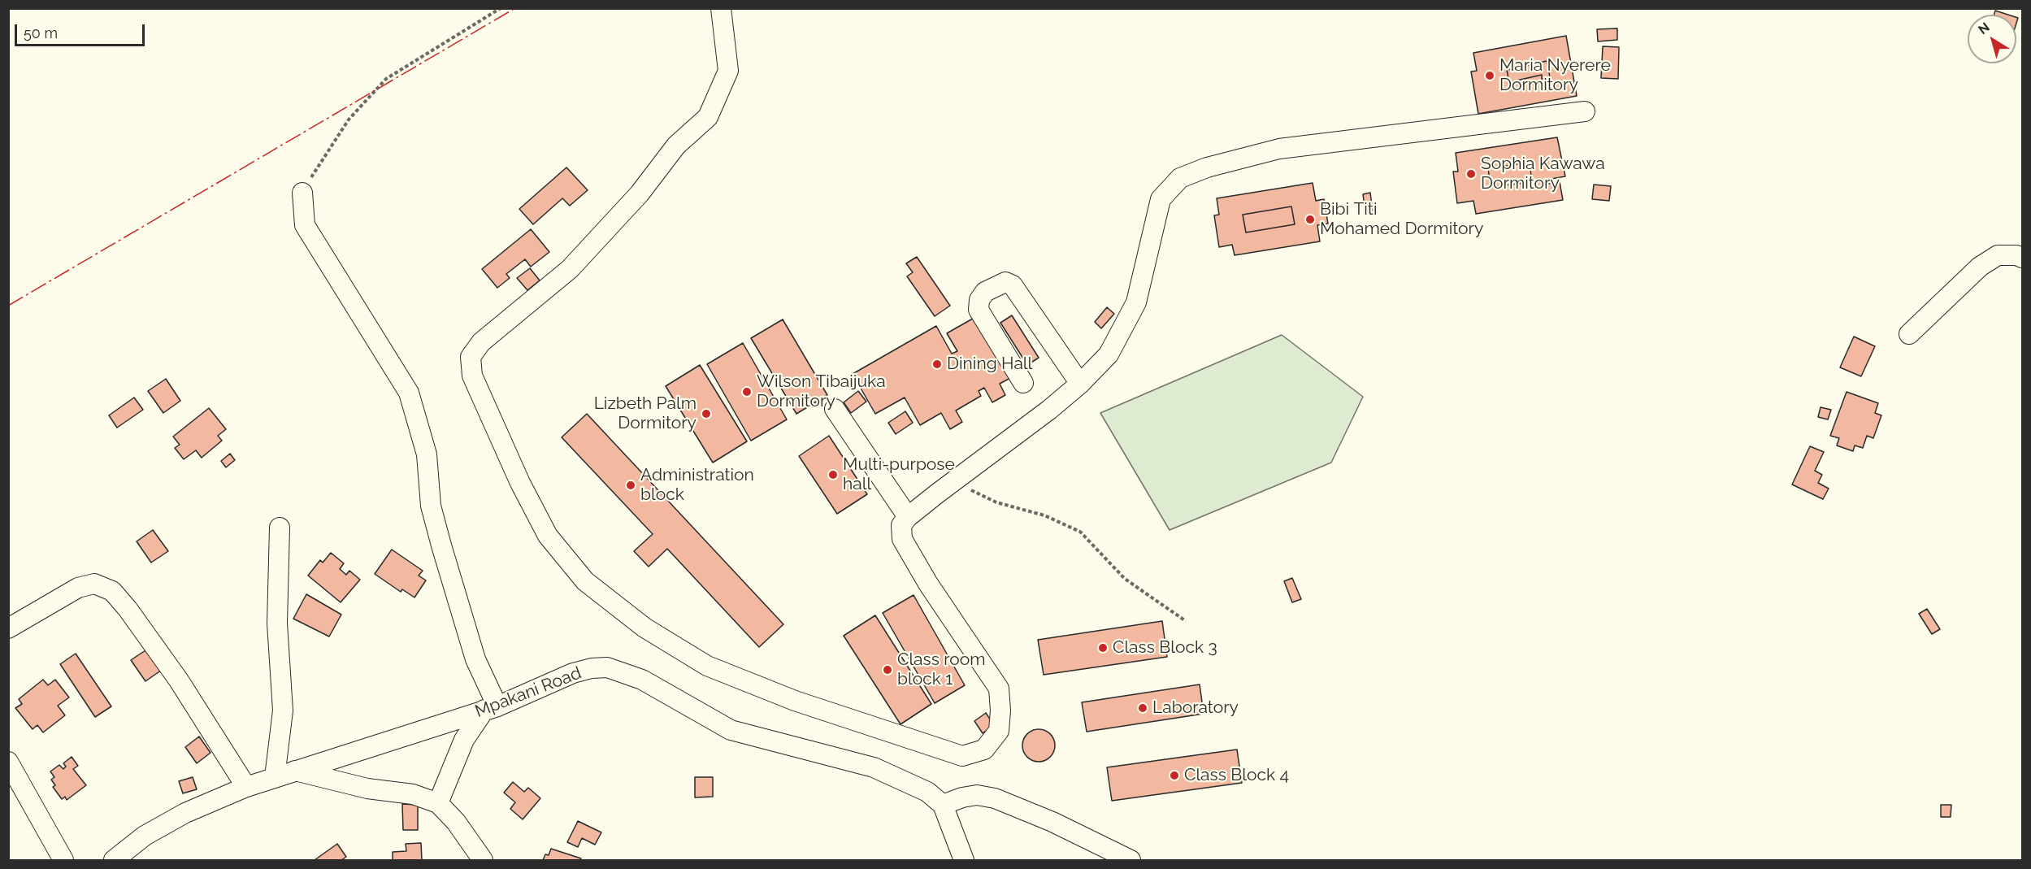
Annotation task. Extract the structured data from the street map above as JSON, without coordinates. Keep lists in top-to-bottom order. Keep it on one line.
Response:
{"streets":{"street":["Mpakani Road"]},"places":["Maria Nyerere Dormitory","Sophia Kawawa Dormitory","Bibi Titi Mohamed Dormitory","Dining Hall","Wilson Tibaijuka Dormitory","Lizbeth Palm Dormitory","Multi-purpose hall","Administration block","Class Block 3","Class room block 1","Laboratory","Class Block 4"],"scale_bar":"50 m","north":"top left"}
